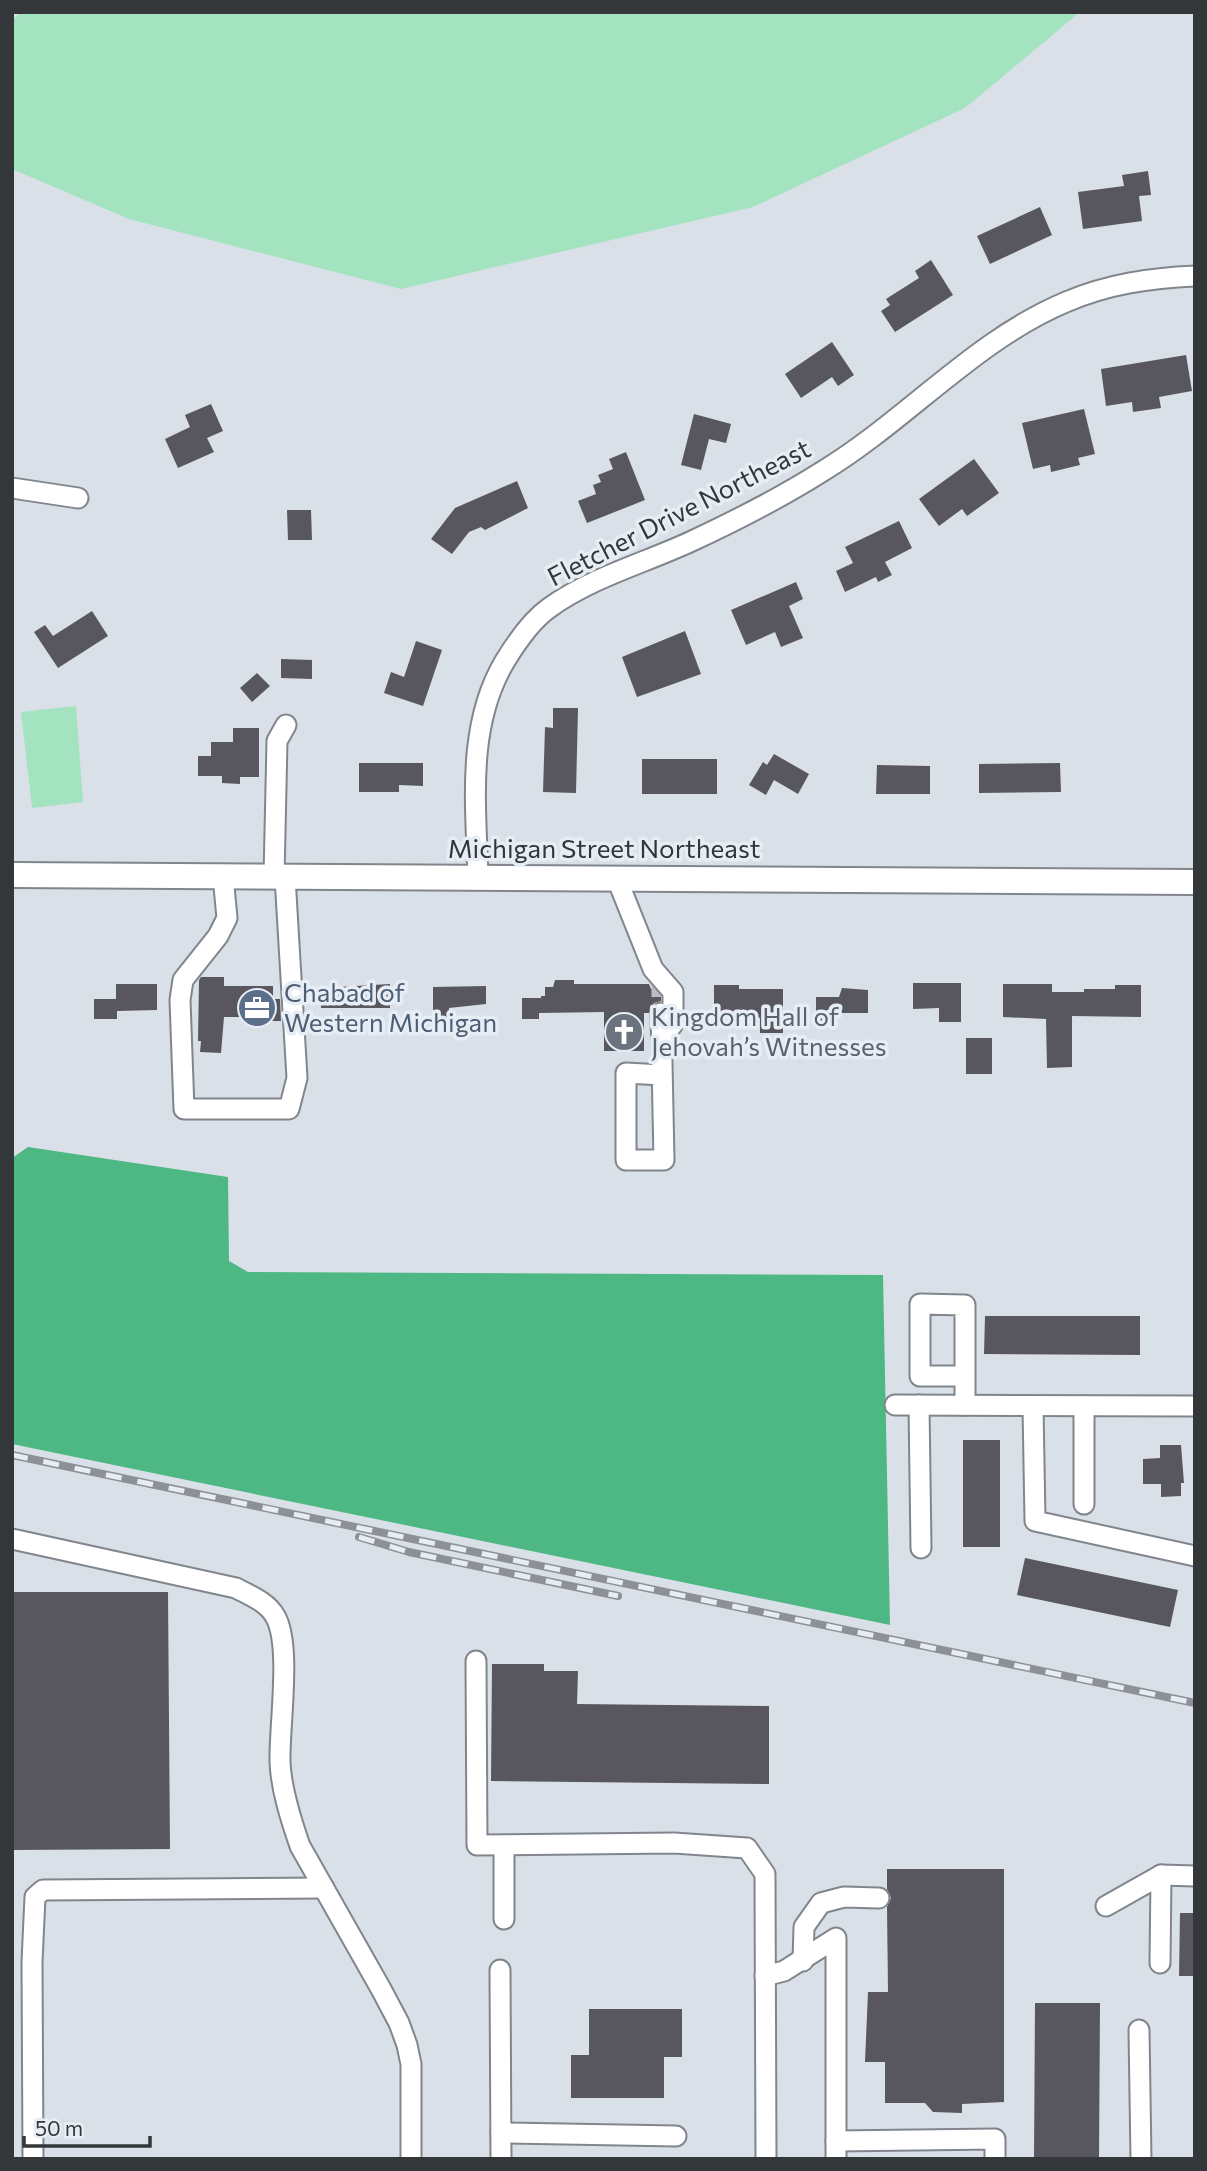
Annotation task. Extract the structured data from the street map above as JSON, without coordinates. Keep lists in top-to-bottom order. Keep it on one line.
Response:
{"streets":{"main road":["Michigan Street Northeast"],"street":["Fletcher Drive Northeast"]},"crossings":[["Fletcher Drive Northeast","Michigan Street Northeast"]],"places":{"office":["Chabad of Western Michigan"],"church":["Kingdom Hall of Jehovah’s Witnesses"]},"scale_bar":"50 m"}
